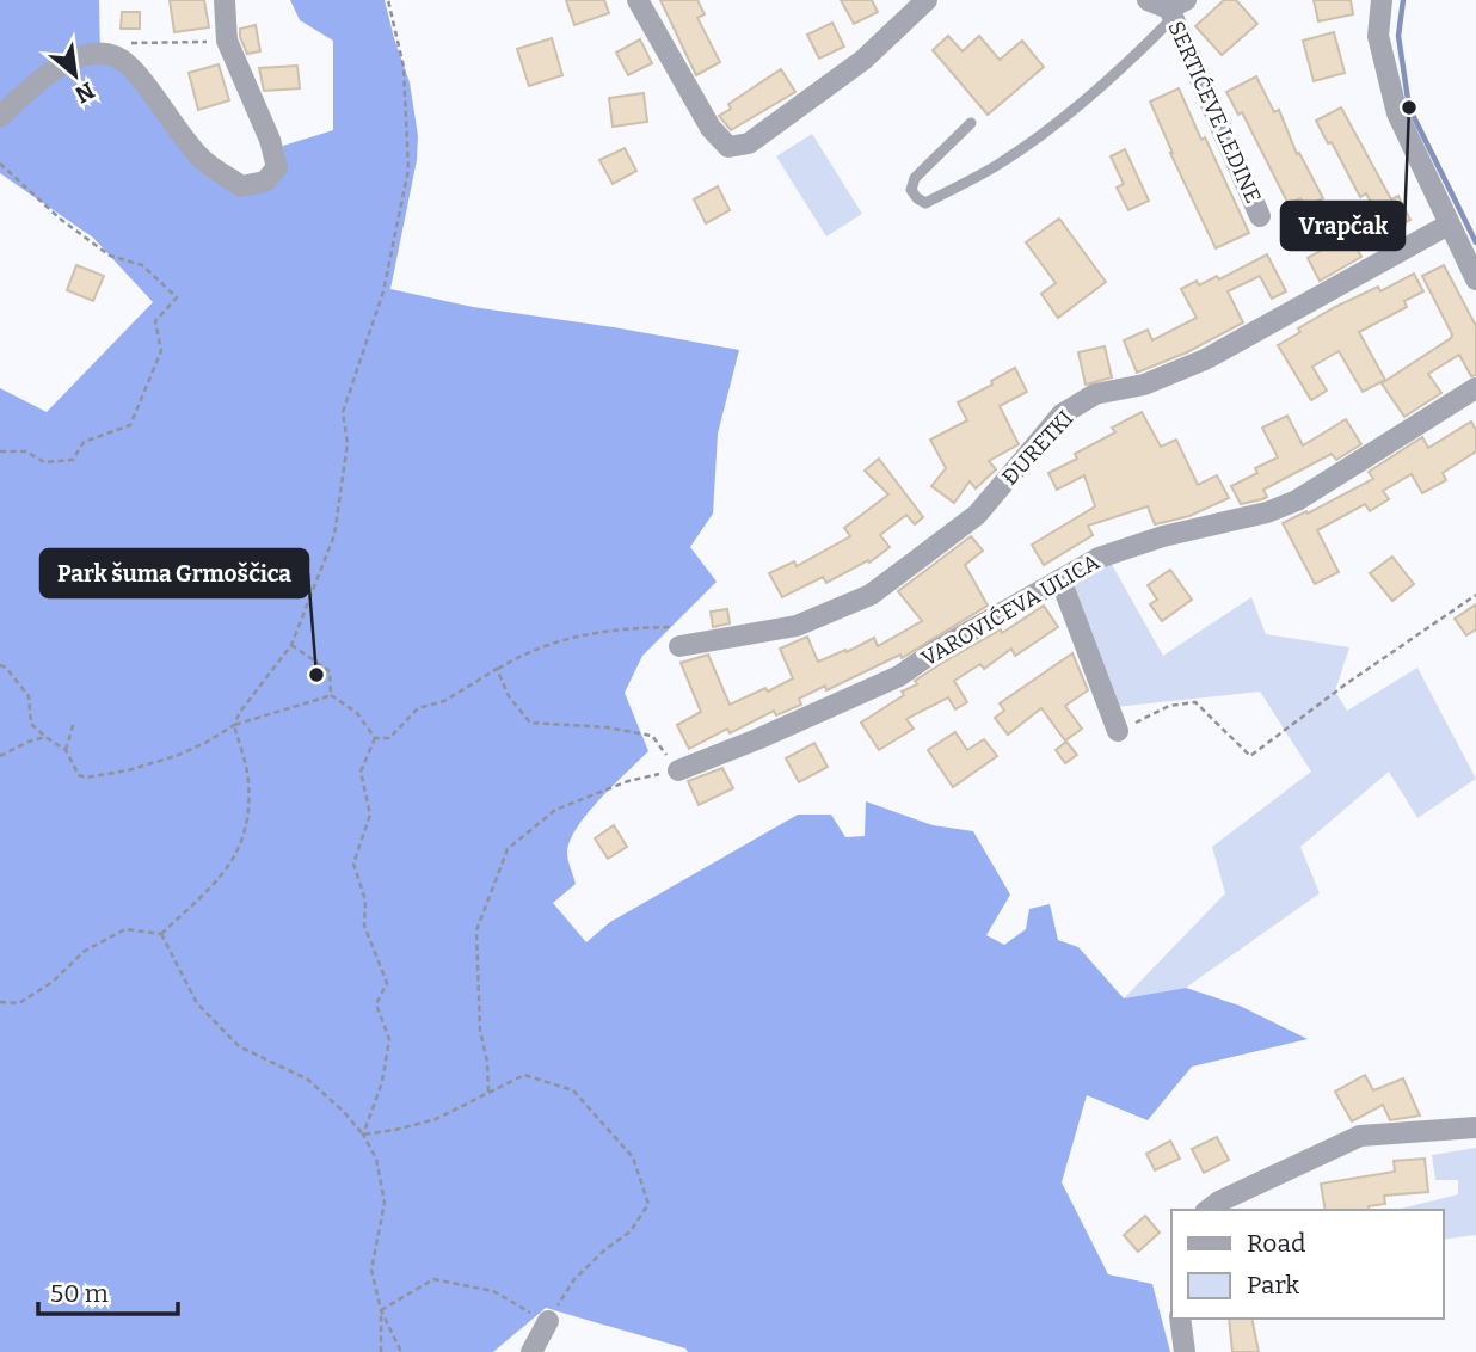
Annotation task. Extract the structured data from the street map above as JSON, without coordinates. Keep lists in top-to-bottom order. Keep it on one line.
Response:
{"streets":{"street":["SERTIĆEVE LEDINE","ĐURETKI","VAROVIĆEVA ULICA"]},"places":["Vrapčak","Park šuma Grmoščica"],"legend":["Road","Park"],"scale_bar":"50 m","north":"bottom right"}
